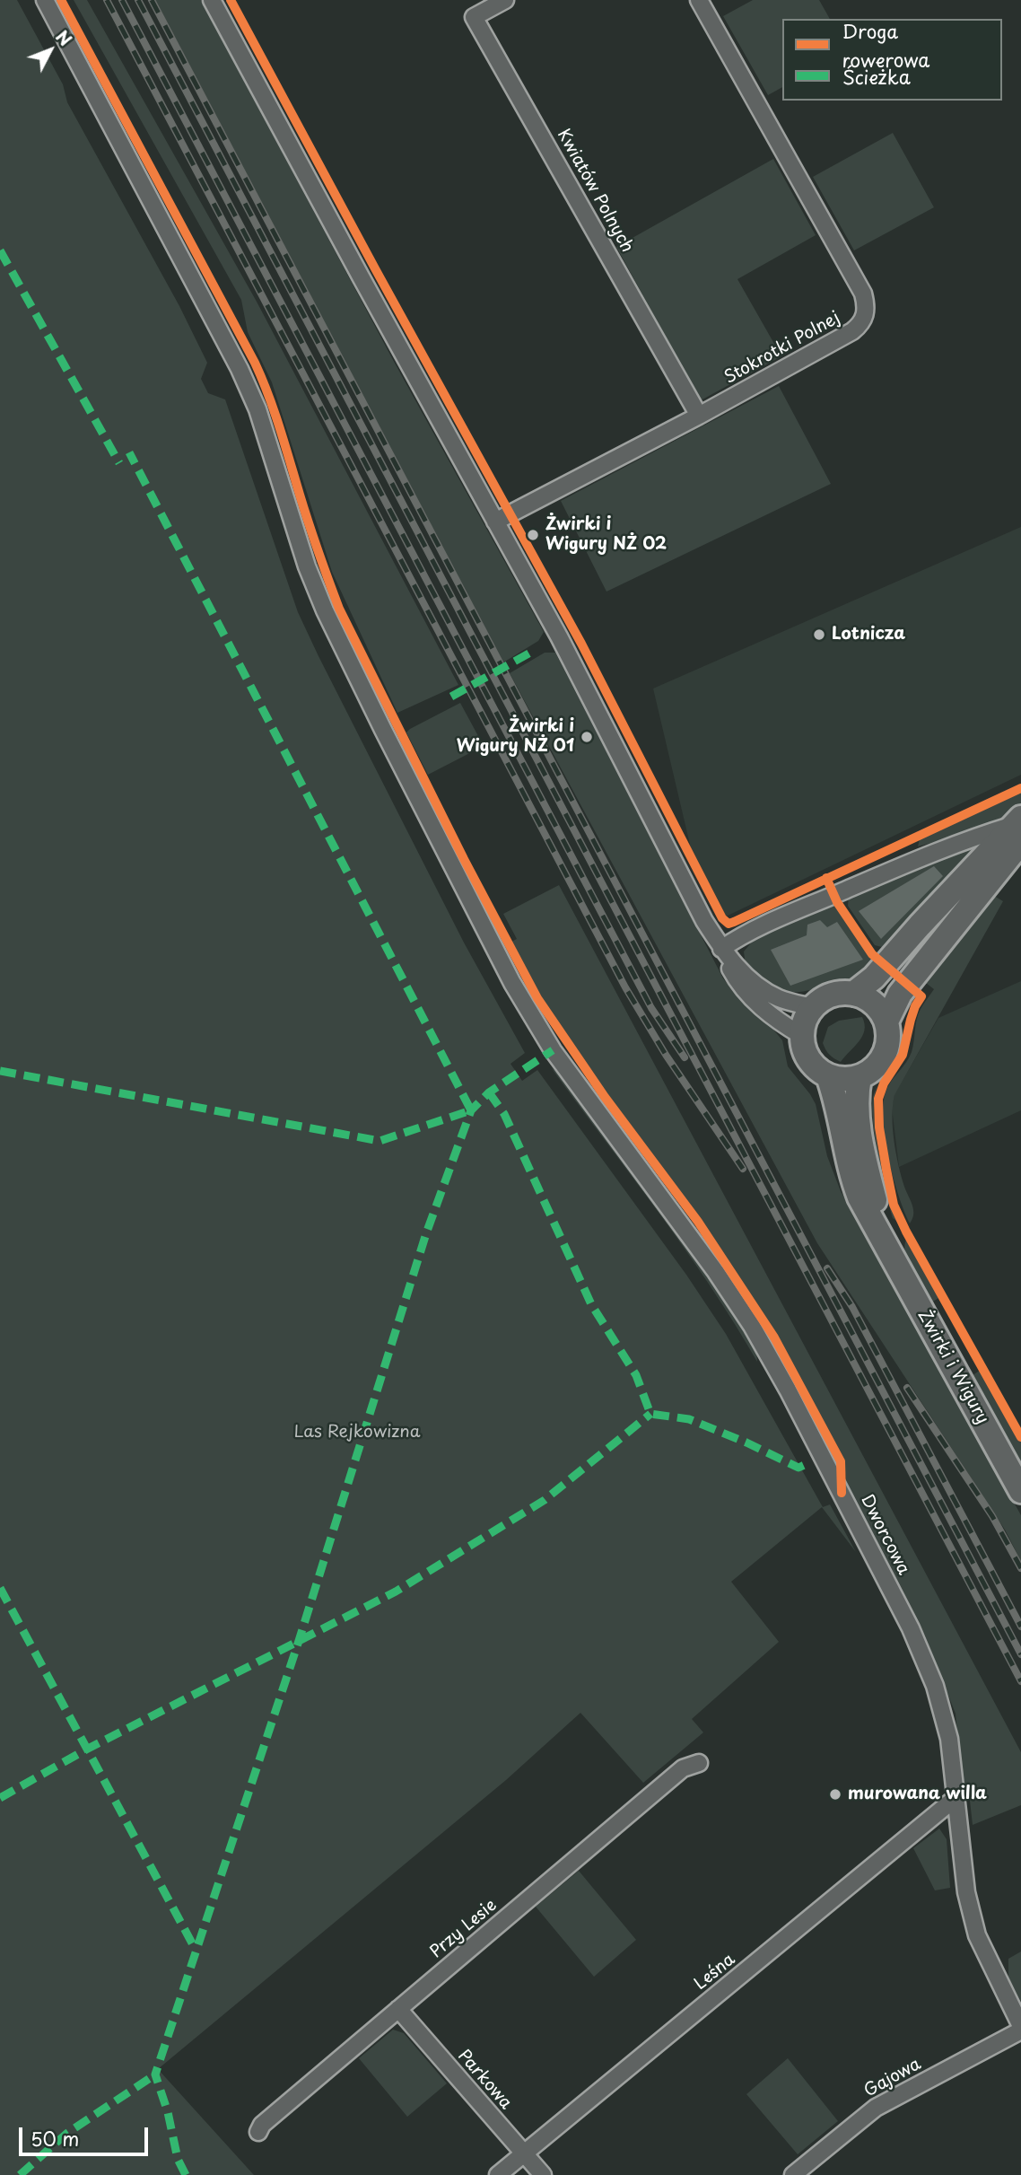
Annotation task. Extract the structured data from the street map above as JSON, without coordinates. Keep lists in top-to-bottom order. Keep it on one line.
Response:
{"streets":{"main road":["Żwirki i Wigury"],"street":["Kwiatów Polnych","Stokrotki Polnej","Dworcowa","Przy Lesie","Leśna","Gajowa","Parkowa"]},"crossings":[["Kwiatów Polnych","Stokrotki Polnej"],["Dworcowa","Leśna"],["Przy Lesie","Parkowa"],["Leśna","Parkowa"]],"parks":["Las Rejkowizna"],"places":["Żwirki i Wigury NŻ 02","Lotnicza","Żwirki i Wigury NŻ 01","murowana willa"],"legend":["Droga rowerowa","Ścieżka"],"scale_bar":"50 m","north":"top right"}
